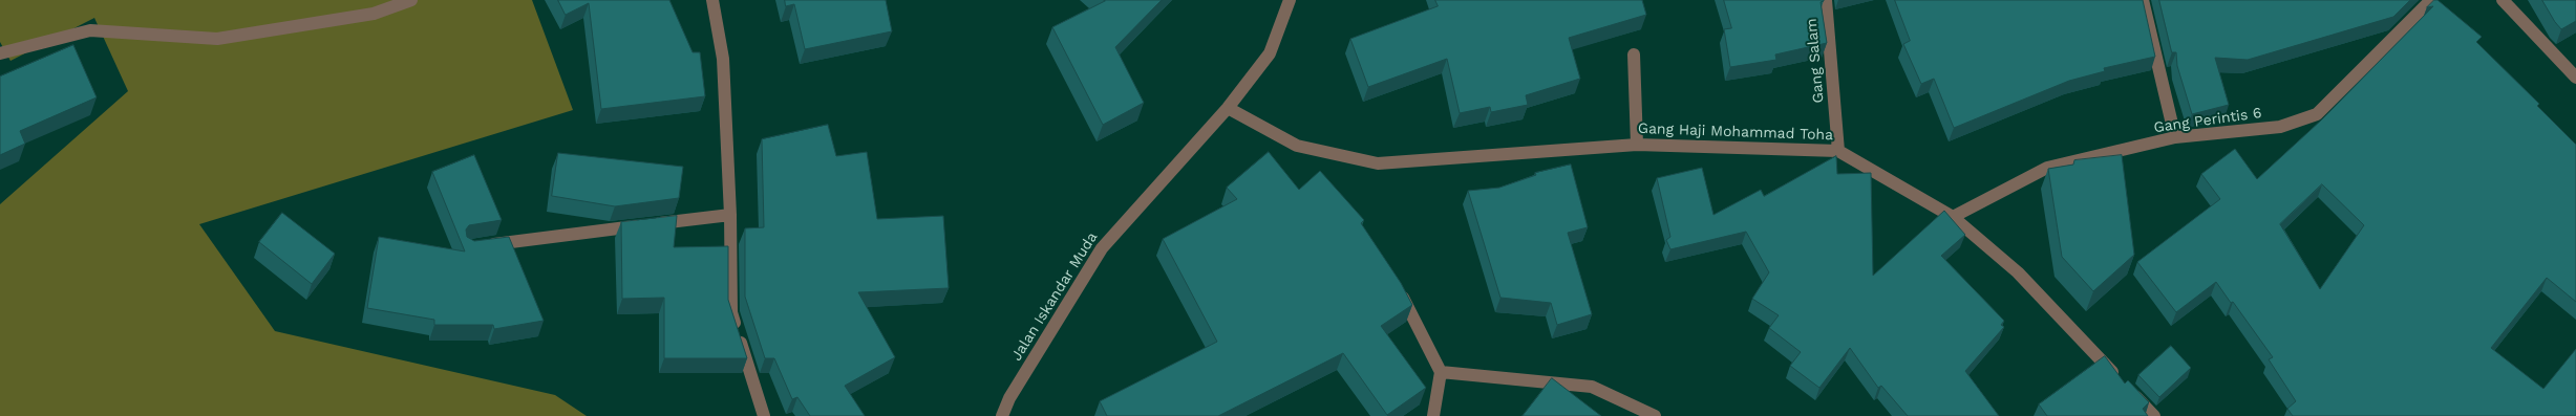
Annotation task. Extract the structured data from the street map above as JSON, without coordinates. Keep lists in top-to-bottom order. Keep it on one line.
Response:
{"streets":{"street":["Gang Salam","Gang Perintis 6","Gang Haji Mohammad Toha","Jalan Iskandar Muda"]},"crossings":[["Gang Salam","Gang Haji Mohammad Toha"],["Gang Perintis 6","Gang Haji Mohammad Toha"],["Gang Haji Mohammad Toha","Jalan Iskandar Muda"]]}
